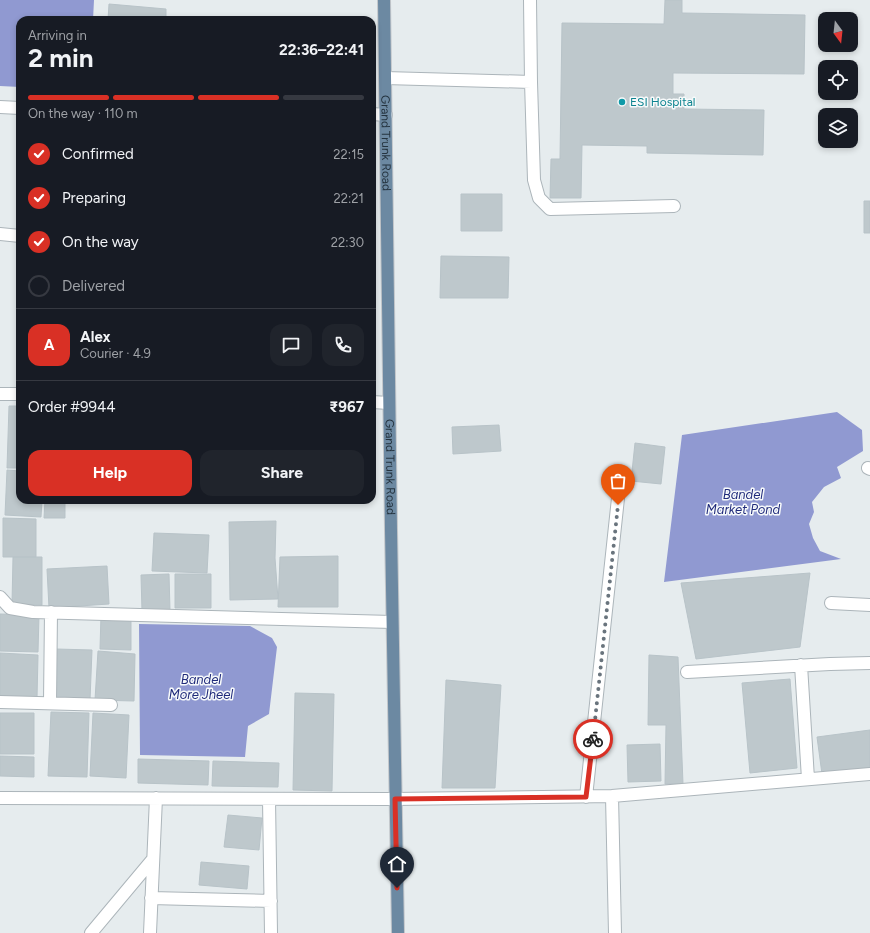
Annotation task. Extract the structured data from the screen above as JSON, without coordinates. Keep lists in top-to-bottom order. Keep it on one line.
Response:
{"streets":{"main road":["Grand Trunk Road"]},"water":["Bandel Market Pond","Bandel More Jheel"],"places":["ESI Hospital"],"north":"bottom","page":{"heading":["2 min","Arriving in","22:36–22:41"],"panel":["Alex","Courier · 4.9","Order #9944","₹967"],"bar":"On the way · 110 m","list":[["Confirmed","22:15"],["Preparing","22:21"],["On the way","22:30"],"Delivered"],"round":"A","buttons":["Help","Share"]}}
